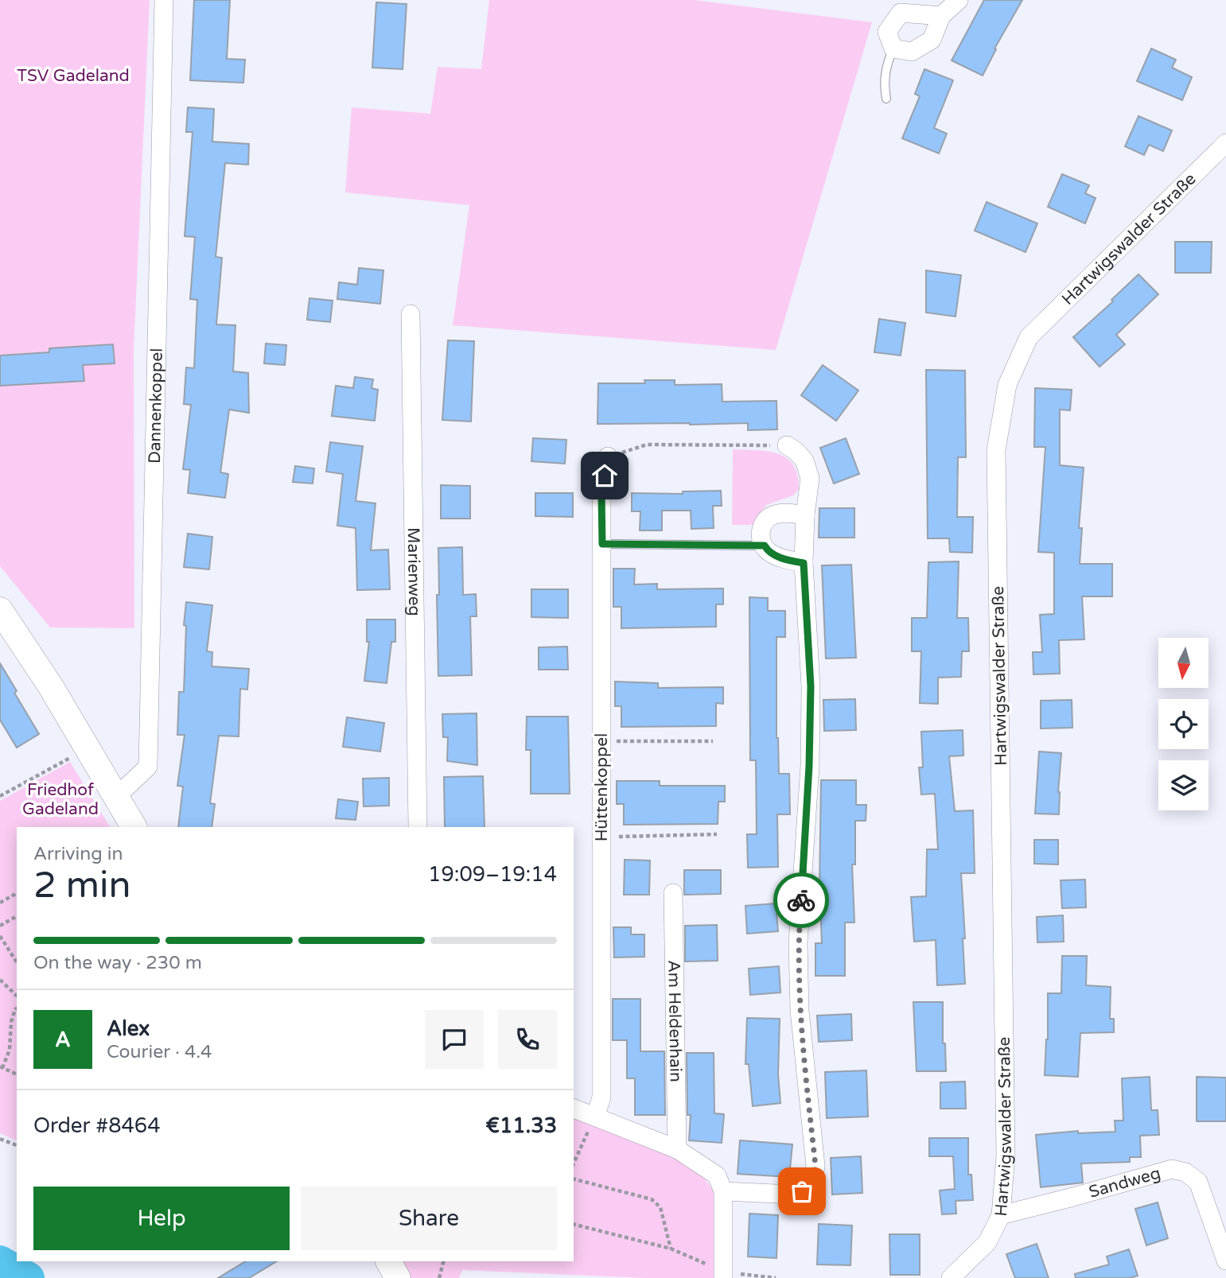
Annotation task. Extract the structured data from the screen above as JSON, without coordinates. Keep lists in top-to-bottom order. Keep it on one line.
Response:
{"streets":{"street":["Hartwigswalder Straße","Dannenkoppel","Marienweg","Hüttenkoppel","Am Heldenhain","Sandweg"]},"crossings":[["Hartwigswalder Straße","Sandweg"]],"parks":["TSV Gadeland","Friedhof Gadeland"],"north":"bottom","page":{"heading":["2 min","Arriving in","19:09–19:14"],"panel":["Alex","Courier · 4.4","Order #8464","€11.33"],"bar":"On the way · 230 m","round":"A","buttons":["Help","Share"]}}
